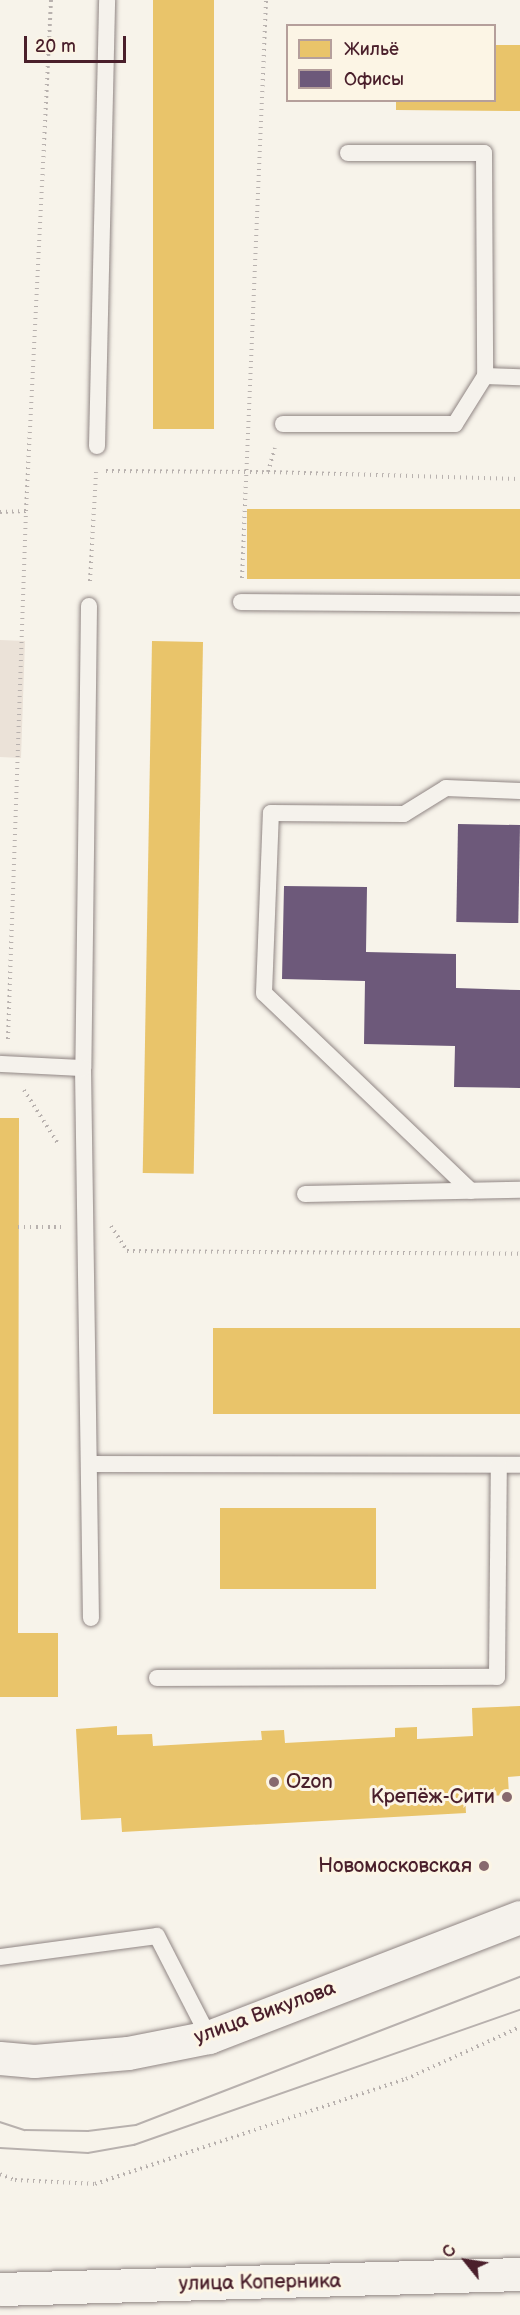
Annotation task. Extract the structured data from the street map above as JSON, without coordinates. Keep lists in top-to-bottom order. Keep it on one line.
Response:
{"streets":{"street":["улица Викулова","улица Коперника"]},"places":["Ozon","Крепёж-Сити","Новомосковская"],"legend":["Жильё","Офисы"],"scale_bar":"20 m","north":"top left"}
